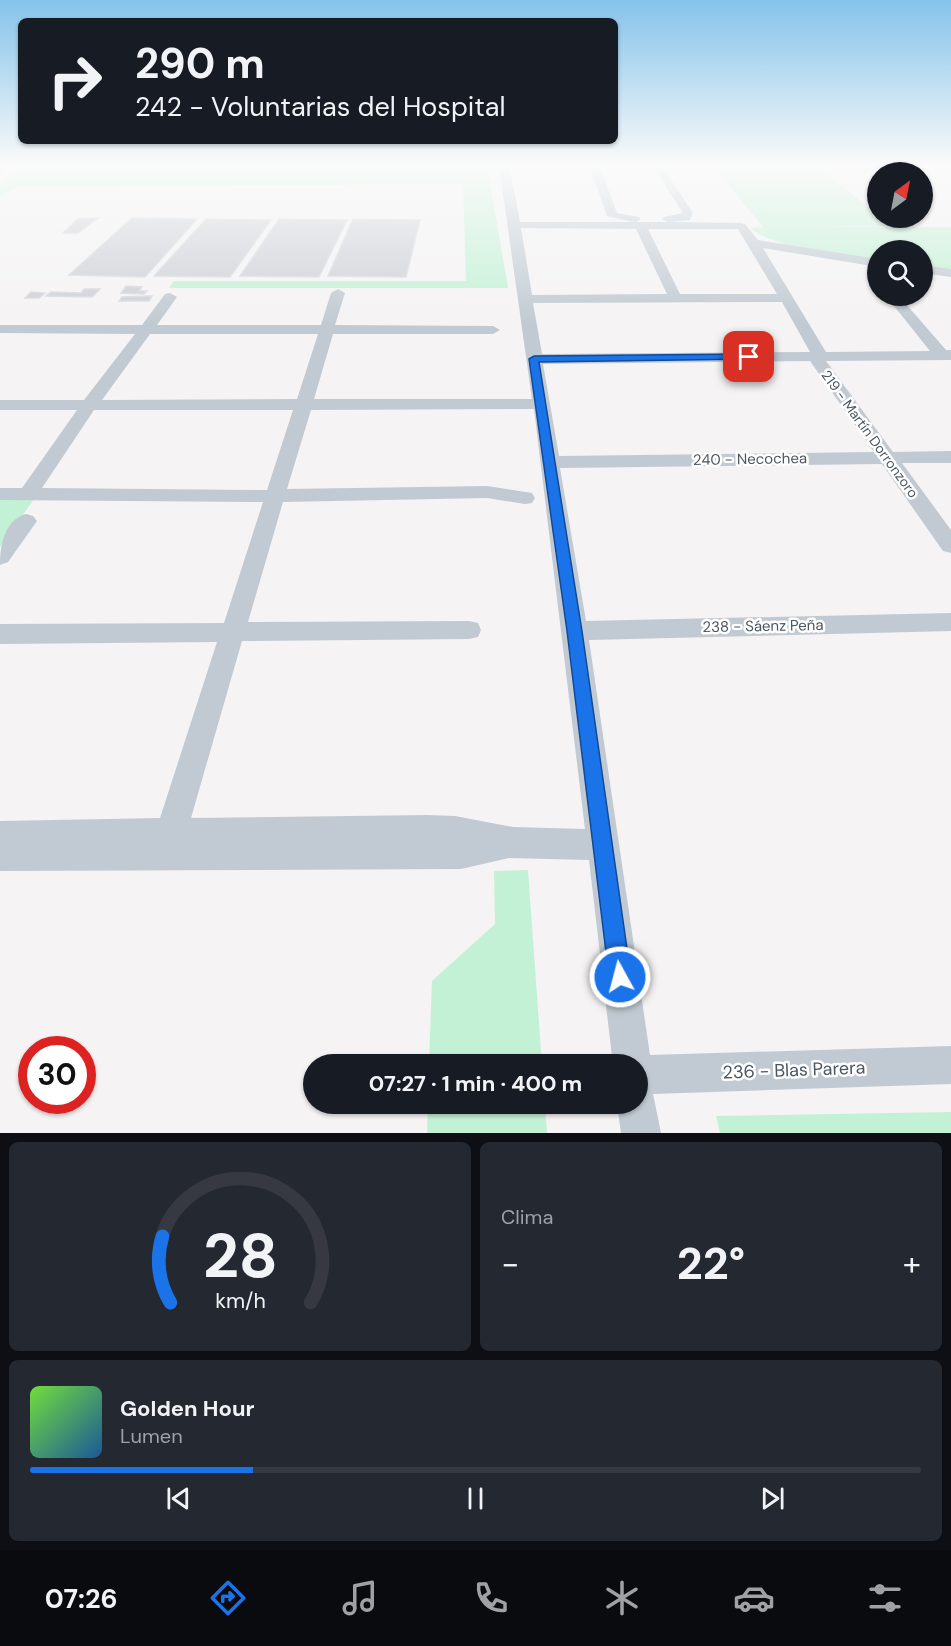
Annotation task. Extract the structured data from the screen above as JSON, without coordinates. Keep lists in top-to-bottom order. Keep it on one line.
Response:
{"streets":{"street":["219 - Martín Dorronzoro","240 - Necochea","238 - Sáenz Peña","236 - Blas Parera"]},"crossings":[["219 - Martín Dorronzoro","240 - Necochea"]],"north":"top right","page":{"turn":["290 m","242 - Voluntarias del Hospital"],"limit":"30","trip":"07:27 · 1 min · 400 m","tile":"Clima","heat":["−","22°","+"],"song":["Golden Hour","Lumen"],"tabs":"07:26","gauge":["28","km/h"]}}
